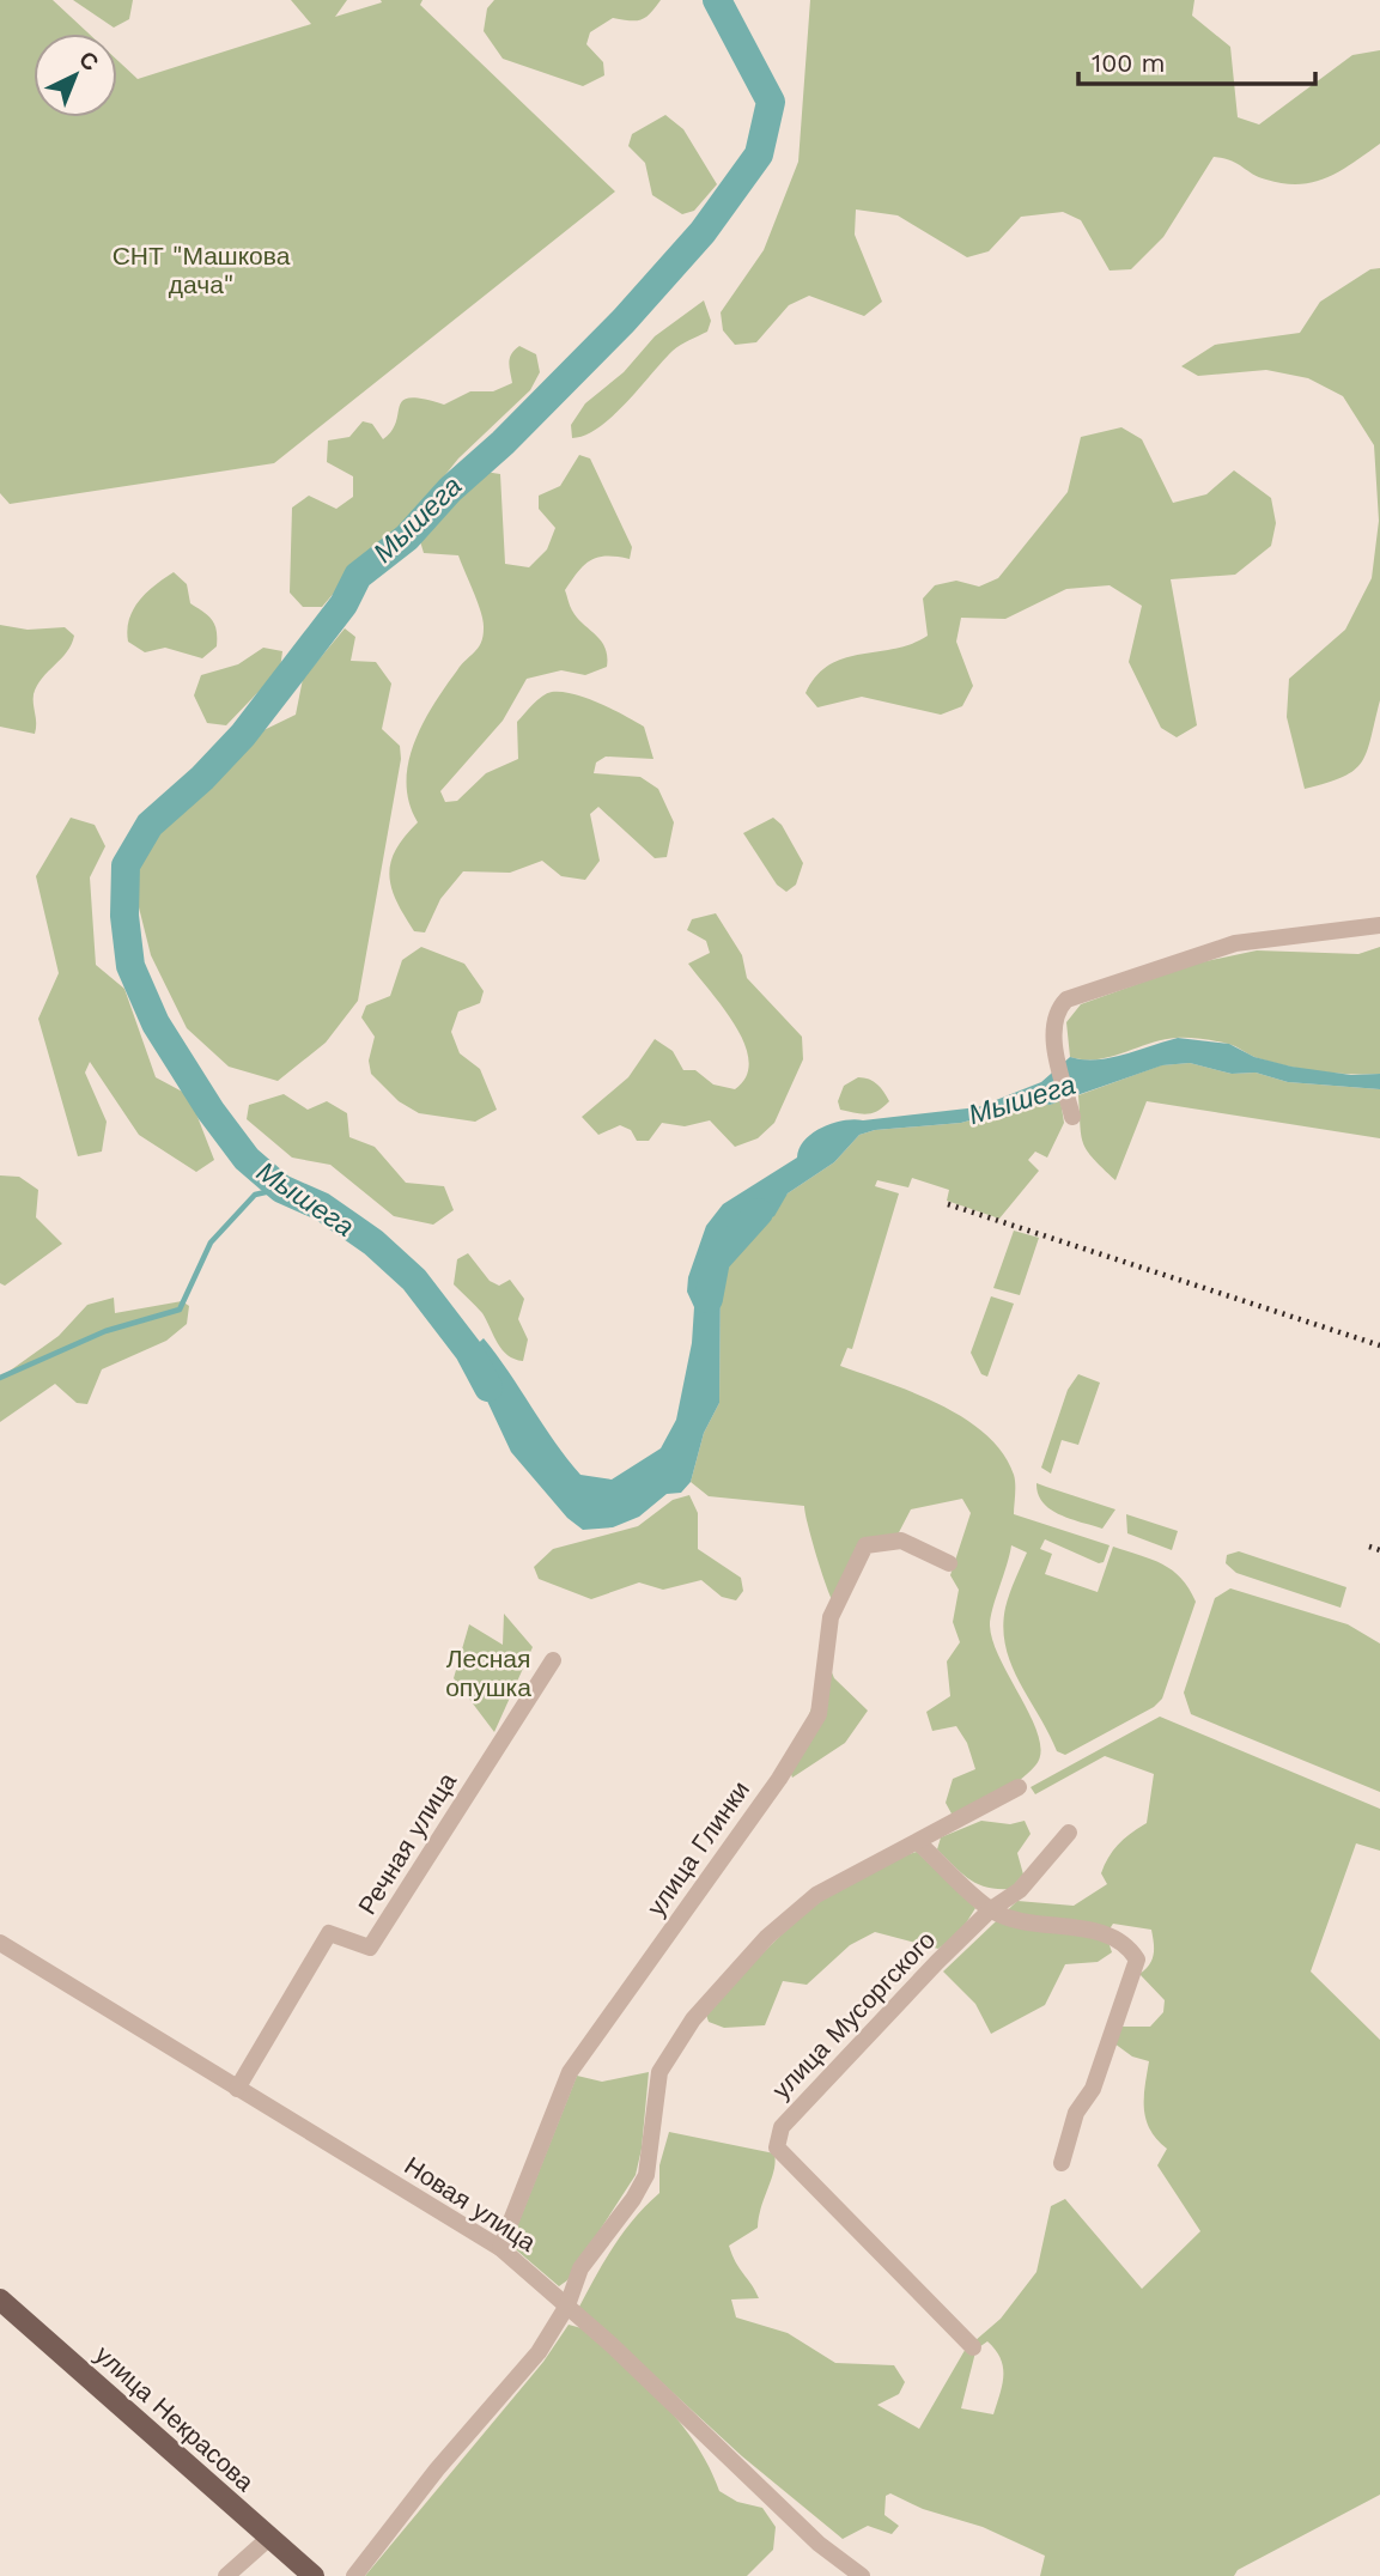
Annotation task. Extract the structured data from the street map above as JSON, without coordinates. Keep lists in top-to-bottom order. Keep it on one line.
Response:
{"streets":{"main road":["улица Некрасова"],"street":["Речная улица","улица Глинки","улица Мусоргского","Новая улица"]},"crossings":[["Речная улица","Новая улица"],["улица Глинки","Новая улица"]],"water":["Мышега"],"parks":["СНТ \"Машкова дача\"","Лесная опушка"],"scale_bar":"100 m","north":"top right"}
